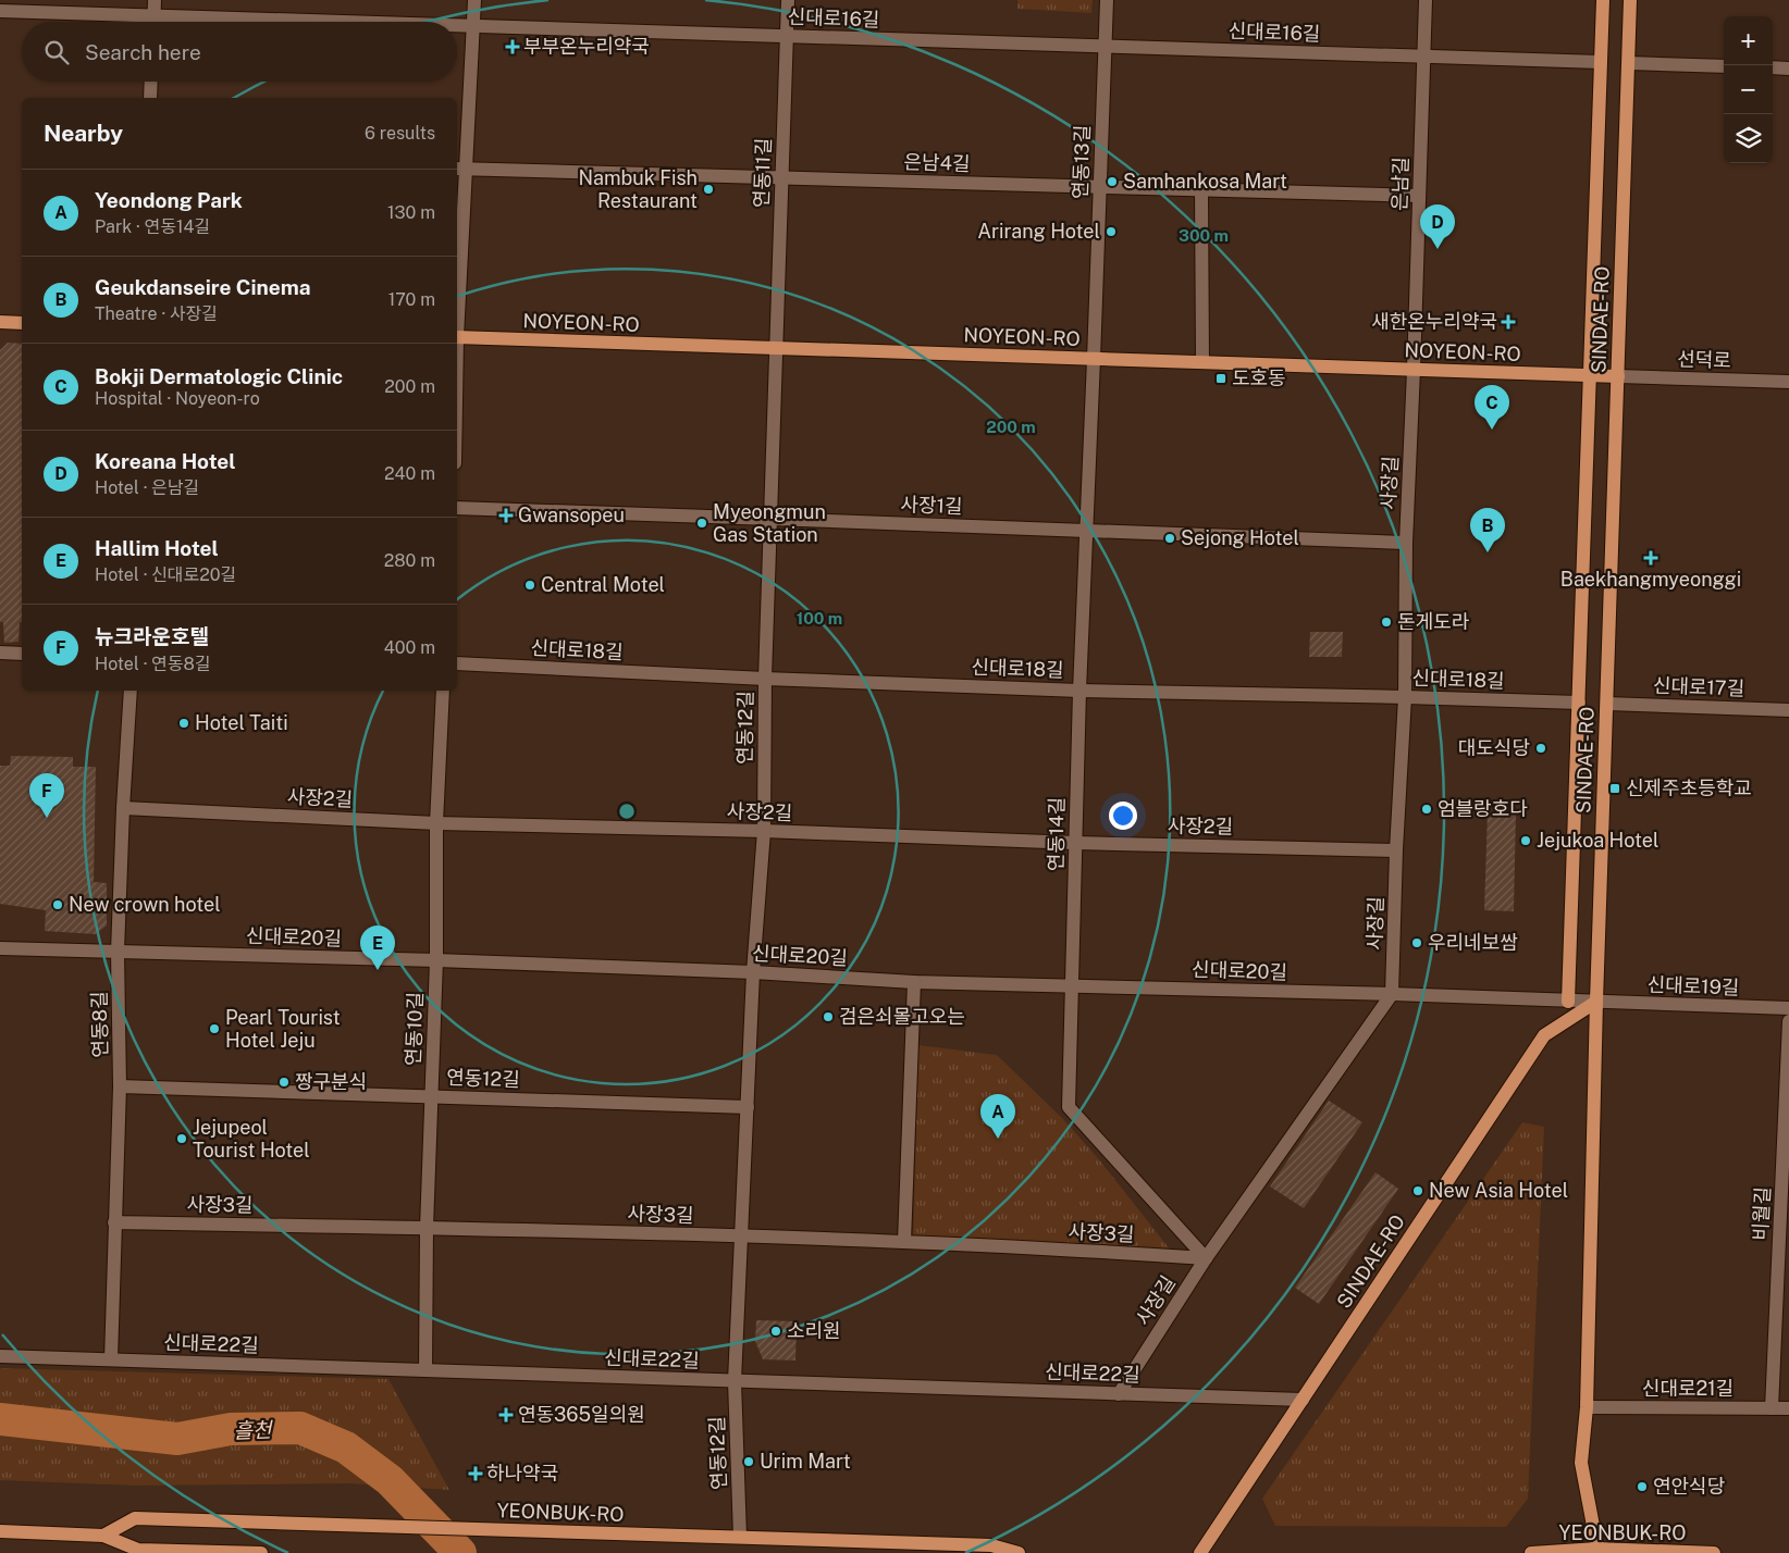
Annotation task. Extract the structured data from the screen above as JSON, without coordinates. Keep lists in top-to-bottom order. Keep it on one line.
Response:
{"streets":{"main road":["SINDAE-RO","NOYEON-RO","YEONBUK-RO"],"street":["신대로16길","연동13길","은남4길","연동11길","은남길","선덕로","사장길","사장1길","신대로18길","신대로17길","연동12길","사장2길","연동14길","신대로20길","신대로19길","연동8길","연동10길","사장3길","비월길","신대로22길","신대로21길"]},"crossings":[["신대로16길","연동13길"],["신대로16길","연동11길"],["신대로16길","은남길"],["신대로16길","SINDAE-RO"],["연동13길","은남4길"],["연동13길","NOYEON-RO"],["연동13길","연동14길"],["은남4길","연동11길"],["은남4길","은남길"],["연동11길","NOYEON-RO"],["연동11길","연동12길"],["은남길","NOYEON-RO"],["은남길","사장길"],["SINDAE-RO","NOYEON-RO"],["SINDAE-RO","선덕로"],["SINDAE-RO","신대로18길"],["SINDAE-RO","신대로17길"],["SINDAE-RO","신대로20길"],["SINDAE-RO","신대로19길"],["SINDAE-RO","신대로22길"],["NOYEON-RO","선덕로"],["NOYEON-RO","사장길"],["NOYEON-RO","연동12길"],["NOYEON-RO","연동14길"],["사장길","사장1길"],["사장길","신대로18길"],["사장길","사장2길"],["사장길","연동14길"],["사장길","신대로20길"],["사장길","사장3길"],["사장길","신대로22길"],["사장1길","연동12길"],["사장1길","연동14길"],["신대로18길","연동12길"],["신대로18길","연동14길"],["연동12길","사장2길"],["연동12길","신대로20길"],["연동12길","연동8길"],["연동12길","연동10길"],["연동12길","사장3길"],["연동12길","신대로22길"],["연동12길","YEONBUK-RO"],["사장2길","연동14길"],["사장2길","연동8길"],["사장2길","연동10길"],["연동14길","신대로20길"],["연동14길","사장3길"],["신대로20길","신대로19길"],["신대로20길","연동8길"],["신대로20길","연동10길"],["연동8길","사장3길"],["연동8길","신대로22길"],["연동10길","사장3길"],["연동10길","신대로22길"],["비월길","신대로21길"]],"water":["흘천"],"places":{"health":["부부온누리약국","새한온누리약국","Gwansopeu","Baekhangmyeonggi","연동365일의원","하나약국"],"other":["Samhankosa Mart","Nambuk Fish Restaurant","Arirang Hotel","Myeongmun Gas Station","Sejong Hotel","Central Motel","돈게도라","Hotel Taiti","대도식당","엄블랑호다","Jejukoa Hotel","New crown hotel","우리네보쌈","검은쇠몰고오는","Pearl Tourist Hotel Jeju","짱구분식","Jejupeol Tourist Hotel","New Asia Hotel","소리원","Urim Mart","연안식당"],"transit":["도호동","신제주초등학교"]},"page":{"map_buttons":["+","−"],"search":"Search here","heading":["Nearby","6 results"],"list":[{"mark":"A","name":"Yeondong Park","note":"Park · 연동14길","value":"130 m"},{"mark":"B","name":"Geukdanseire Cinema","note":"Theatre · 사장길","value":"170 m"},{"mark":"C","name":"Bokji Dermatologic Clinic","note":"Hospital · Noyeon-ro","value":"200 m"},{"mark":"D","name":"Koreana Hotel","note":"Hotel · 은남길","value":"240 m"},{"mark":"E","name":"Hallim Hotel","note":"Hotel · 신대로20길","value":"280 m"},{"mark":"F","name":"뉴크라운호텔","note":"Hotel · 연동8길","value":"400 m"}],"pins":["D","C","B","F","E","A"]},"rings":["300 m","200 m","100 m"]}
